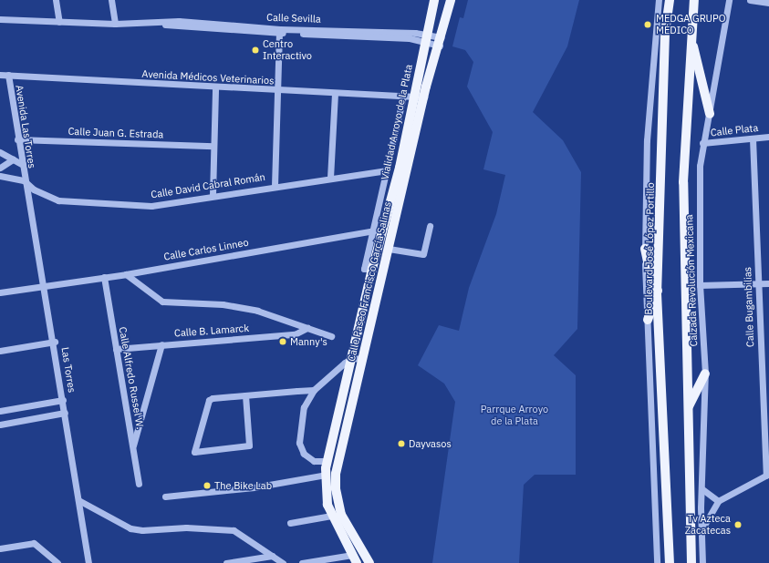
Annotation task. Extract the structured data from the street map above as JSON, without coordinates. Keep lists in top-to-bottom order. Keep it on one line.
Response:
{"streets":{"main road":["Vialidad Arroyo de la Plata","Boulevard José López Portillo","Calle Paseo Francisco García Salinas"],"street":["Calle Sevilla","Avenida Médicos Veterinarios","Avenida Las Torres","Calle Plata","Calle Juan G. Estrada","Calle David Cabral Román","Calle Carlos Linneo","Calzada Revolución Mexicana","Calle Bugambilias","Calle B. Lamarck","Las Torres","Calle Alfredo Russel W."]},"crossings":[["Calle Sevilla","Vialidad Arroyo de la Plata"],["Calle Sevilla","Calle Paseo Francisco García Salinas"],["Avenida Médicos Veterinarios","Vialidad Arroyo de la Plata"],["Avenida Médicos Veterinarios","Avenida Las Torres"],["Avenida Médicos Veterinarios","Calle Paseo Francisco García Salinas"],["Avenida Las Torres","Calle Juan G. Estrada"],["Avenida Las Torres","Calle David Cabral Román"],["Avenida Las Torres","Las Torres"],["Calle Plata","Calzada Revolución Mexicana"],["Calle Plata","Calle Bugambilias"],["Calle David Cabral Román","Las Torres"],["Calle Carlos Linneo","Las Torres"],["Calle Carlos Linneo","Calle Alfredo Russel W."],["Calle B. Lamarck","Calle Alfredo Russel W."]],"parks":["Parrque Arroyo de la Plata"],"places":["MEDGA GRUPO MÉDICO","Centro Interactivo","Manny's","Dayvasos","The Bike Lab","Tv Azteca Zacatecas"]}
